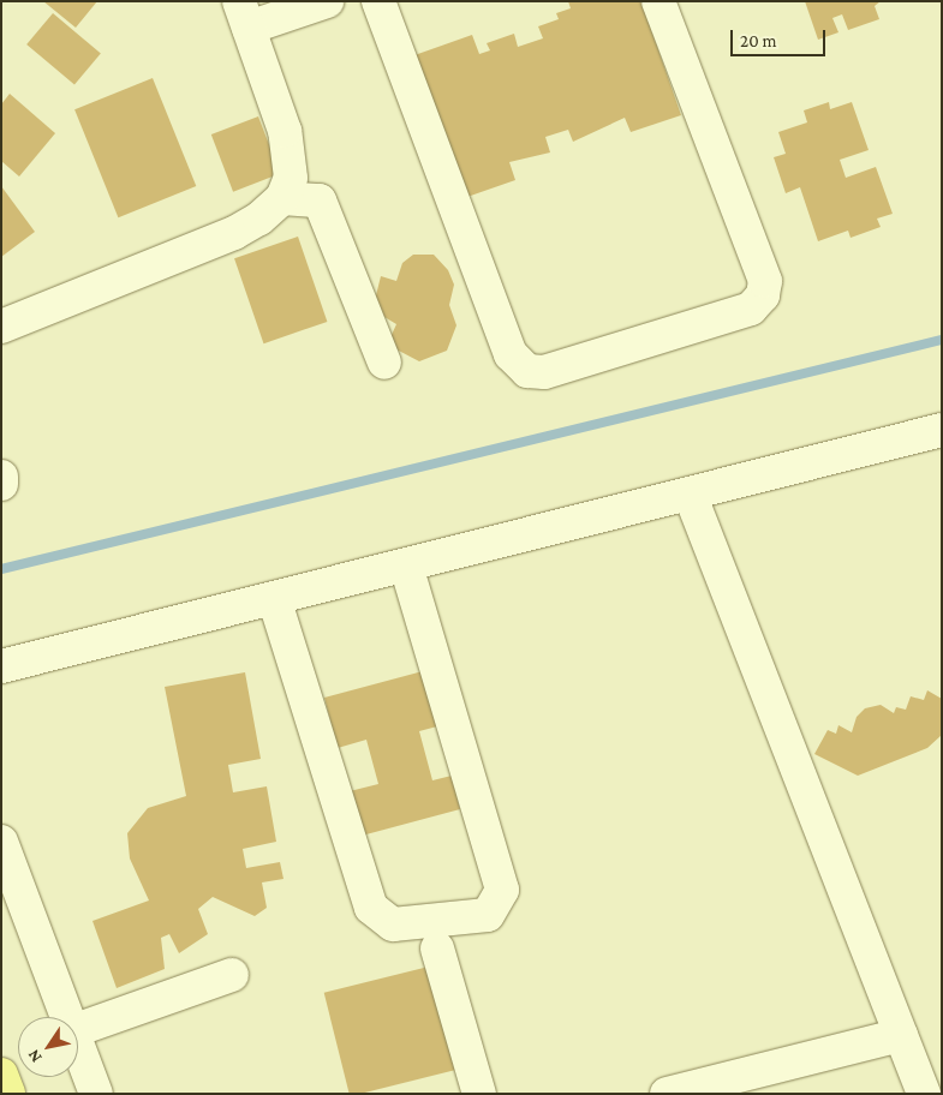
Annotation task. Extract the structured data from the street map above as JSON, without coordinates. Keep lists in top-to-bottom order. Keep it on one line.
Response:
{"scale_bar":"20 m","north":"bottom left"}
